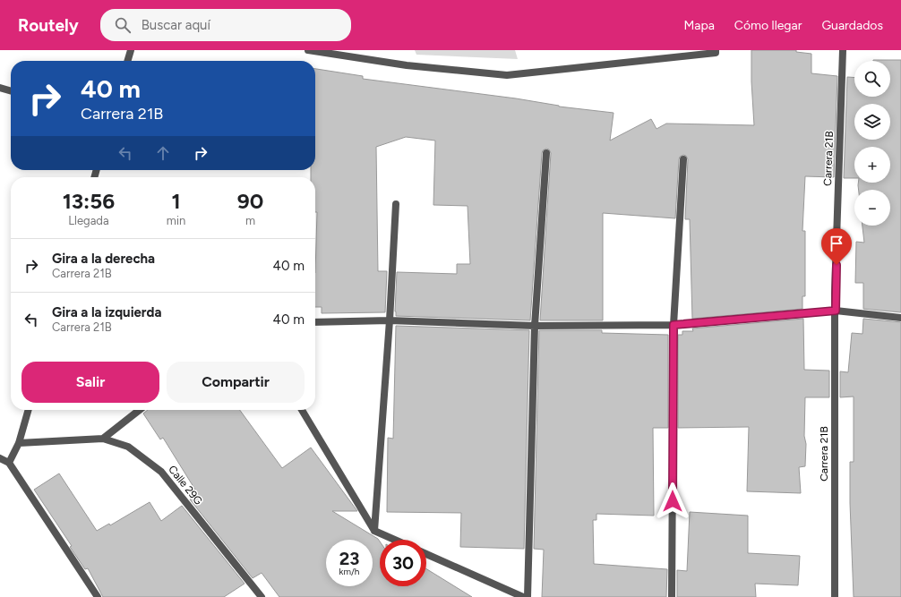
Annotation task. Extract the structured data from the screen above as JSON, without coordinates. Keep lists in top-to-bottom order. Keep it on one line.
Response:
{"streets":{"street":["Carrera 21B","Calle 29G"]},"page":{"header":"Routely","search":"Buscar aquí","nav":["Mapa","Cómo llegar","Guardados"],"map_buttons":["+","−"],"turn":["40 m","Carrera 21B"],"eta":["13:56","Llegada","1","min","90","m"],"list":[{"name":"Gira a la derecha","note":"Carrera 21B","value":"40 m"},{"name":"Gira a la izquierda","note":"Carrera 21B","value":"40 m"}],"buttons":["Salir","Compartir"],"speed":"23 km/h","limit":"30"}}
